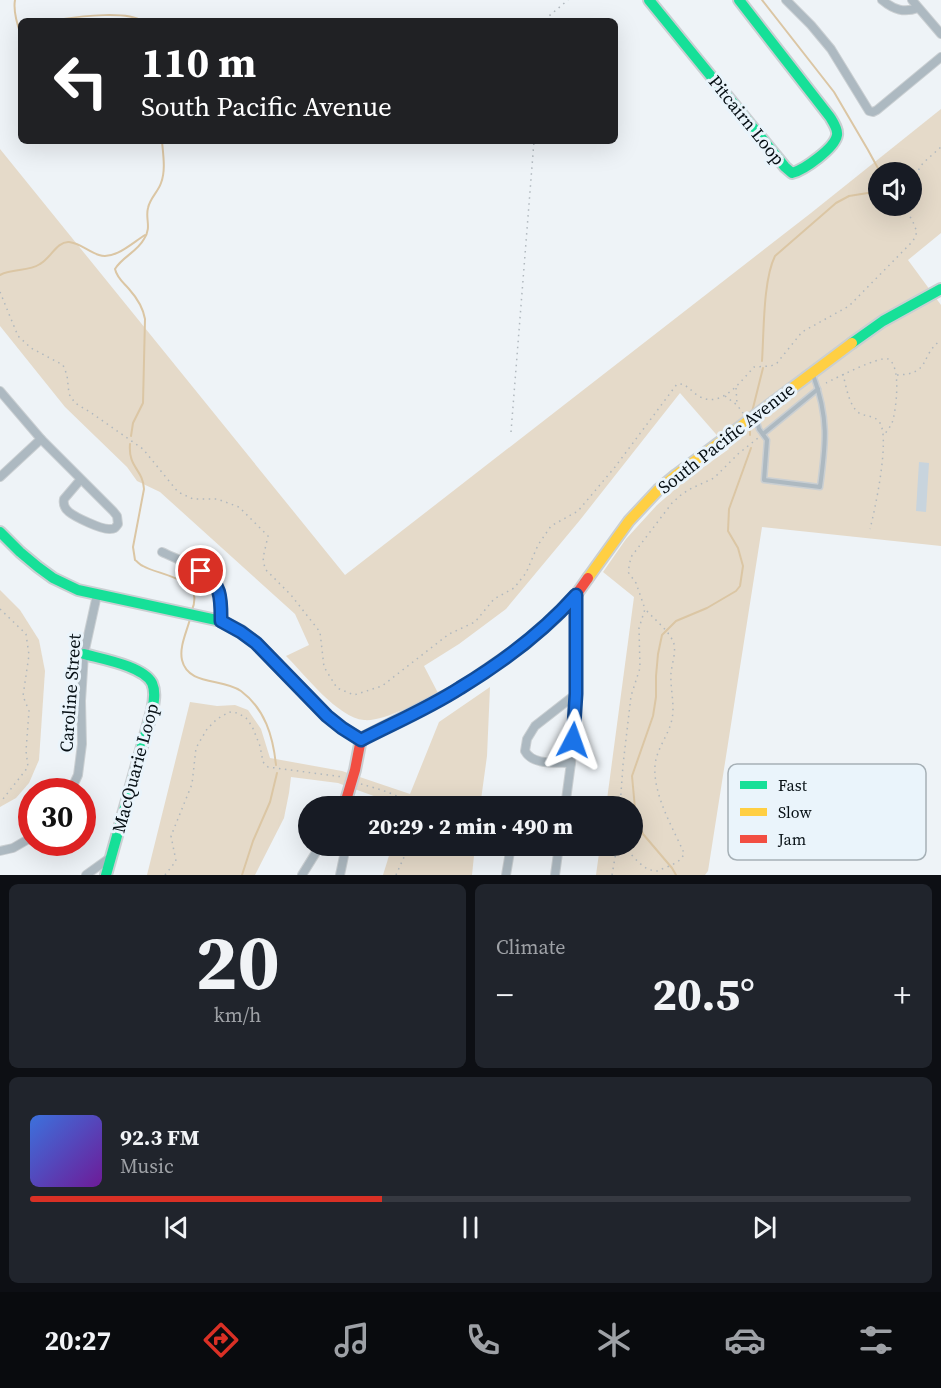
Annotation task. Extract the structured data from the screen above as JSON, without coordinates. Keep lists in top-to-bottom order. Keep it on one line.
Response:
{"streets":{"street":["Pitcairn Loop","South Pacific Avenue","Caroline Street","MacQuarie Loop"]},"crossings":[["Caroline Street","MacQuarie Loop"]],"legend":["Fast","Slow","Jam"],"page":{"turn":["110 m","South Pacific Avenue"],"limit":"30","trip":"20:29 · 2 min · 490 m","tile":[["20","km/h"],"Climate"],"heat":["−","20.5°","+"],"song":["92.3 FM","Music"],"tabs":"20:27"}}
